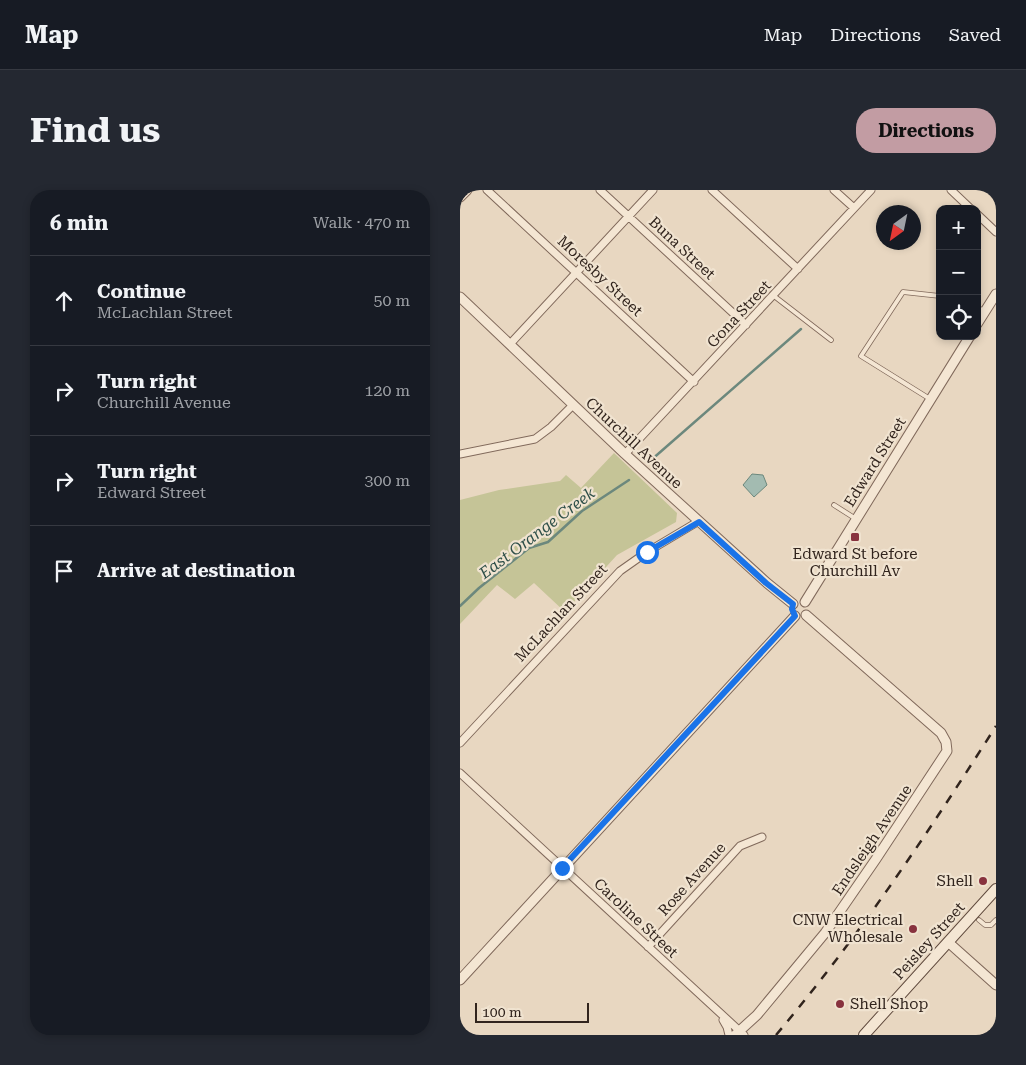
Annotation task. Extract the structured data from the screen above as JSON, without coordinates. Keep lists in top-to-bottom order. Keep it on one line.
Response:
{"streets":{"main road":["Peisley Street"],"street":["Buna Street","Moresby Street","Gona Street","Churchill Avenue","Edward Street","McLachlan Street","Endsleigh Avenue","Rose Avenue","Caroline Street"]},"crossings":[["Buna Street","Gona Street"],["Moresby Street","Gona Street"],["Gona Street","Churchill Avenue"],["Churchill Avenue","Edward Street"],["Churchill Avenue","McLachlan Street"],["Churchill Avenue","Endsleigh Avenue"],["Edward Street","Endsleigh Avenue"],["Endsleigh Avenue","Caroline Street"],["Rose Avenue","Caroline Street"]],"water":["East Orange Creek"],"places":{"transit":["Edward St before Churchill Av"],"other":["Shell","CNW Electrical Wholesale","Shell Shop"]},"scale_bar":"100 m","north":"bottom left","page":{"header":"Map","nav":["Map","Directions","Saved"],"buttons":"Directions","title":"Find us","heading":["6 min","Walk · 470 m"],"map_buttons":["+","−"],"list":[["Continue","McLachlan Street","50 m"],["Turn right","Churchill Avenue","120 m"],["Turn right","Edward Street","300 m"],"Arrive at destination"],"scale":"100 m"}}
